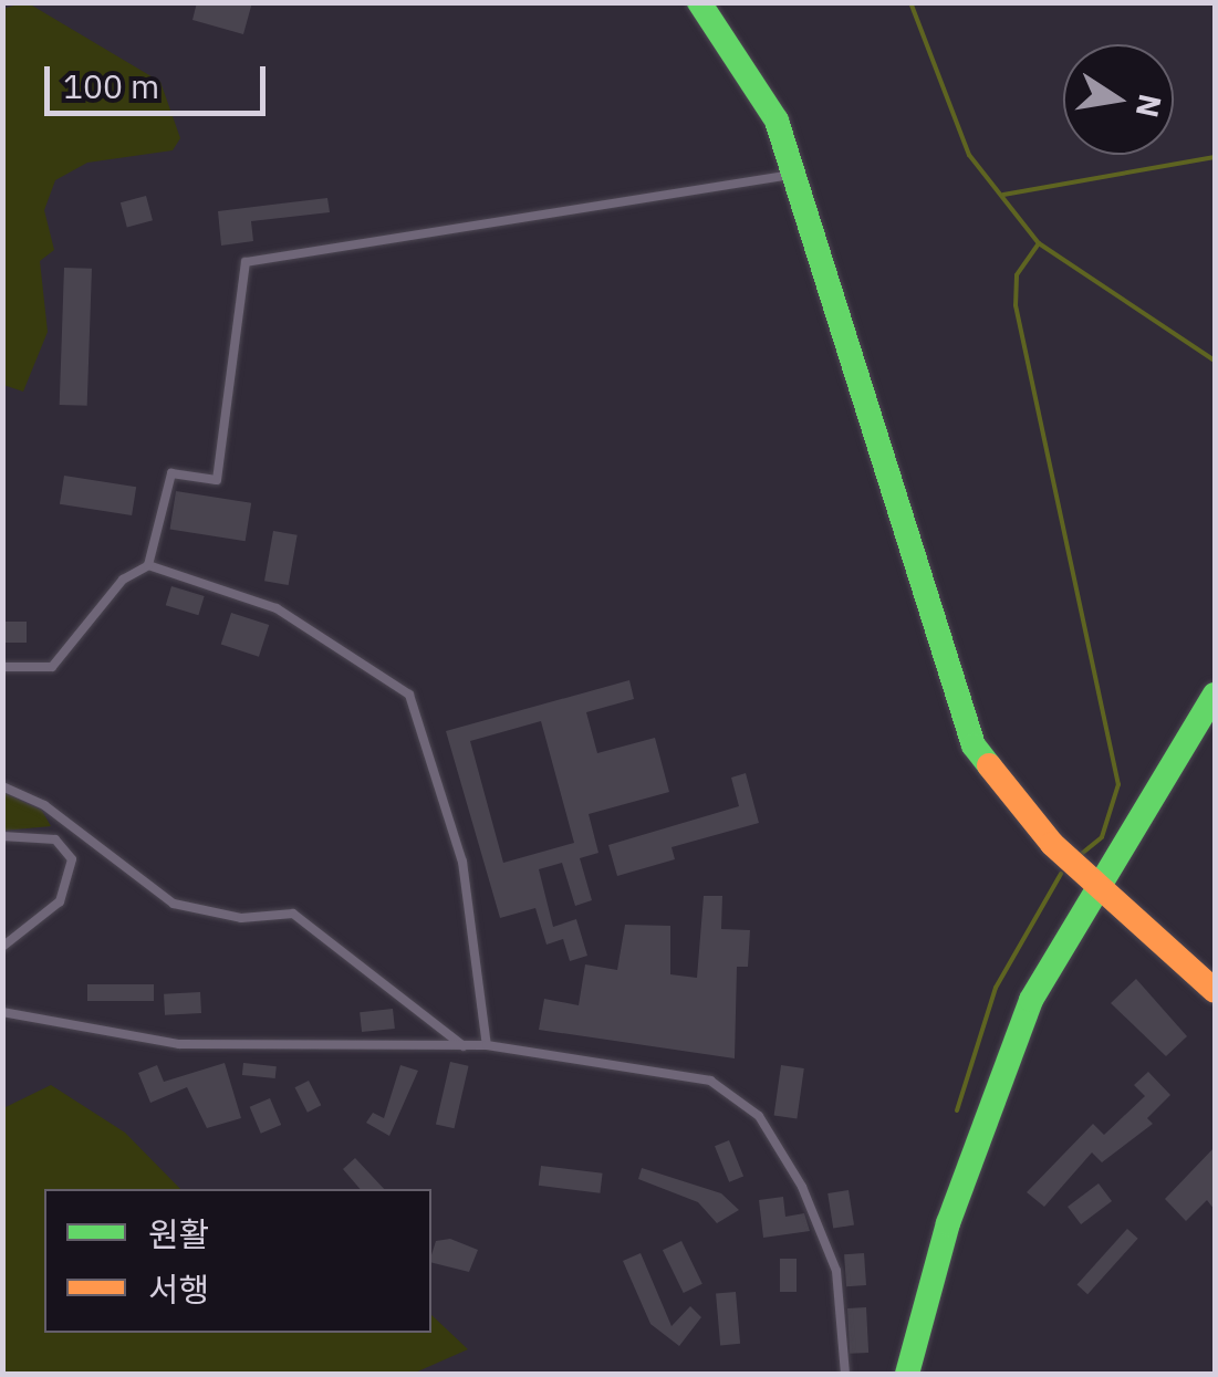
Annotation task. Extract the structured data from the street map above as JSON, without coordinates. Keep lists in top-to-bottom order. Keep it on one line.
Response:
{"legend":["원활","서행"],"scale_bar":"100 m","north":"right"}
